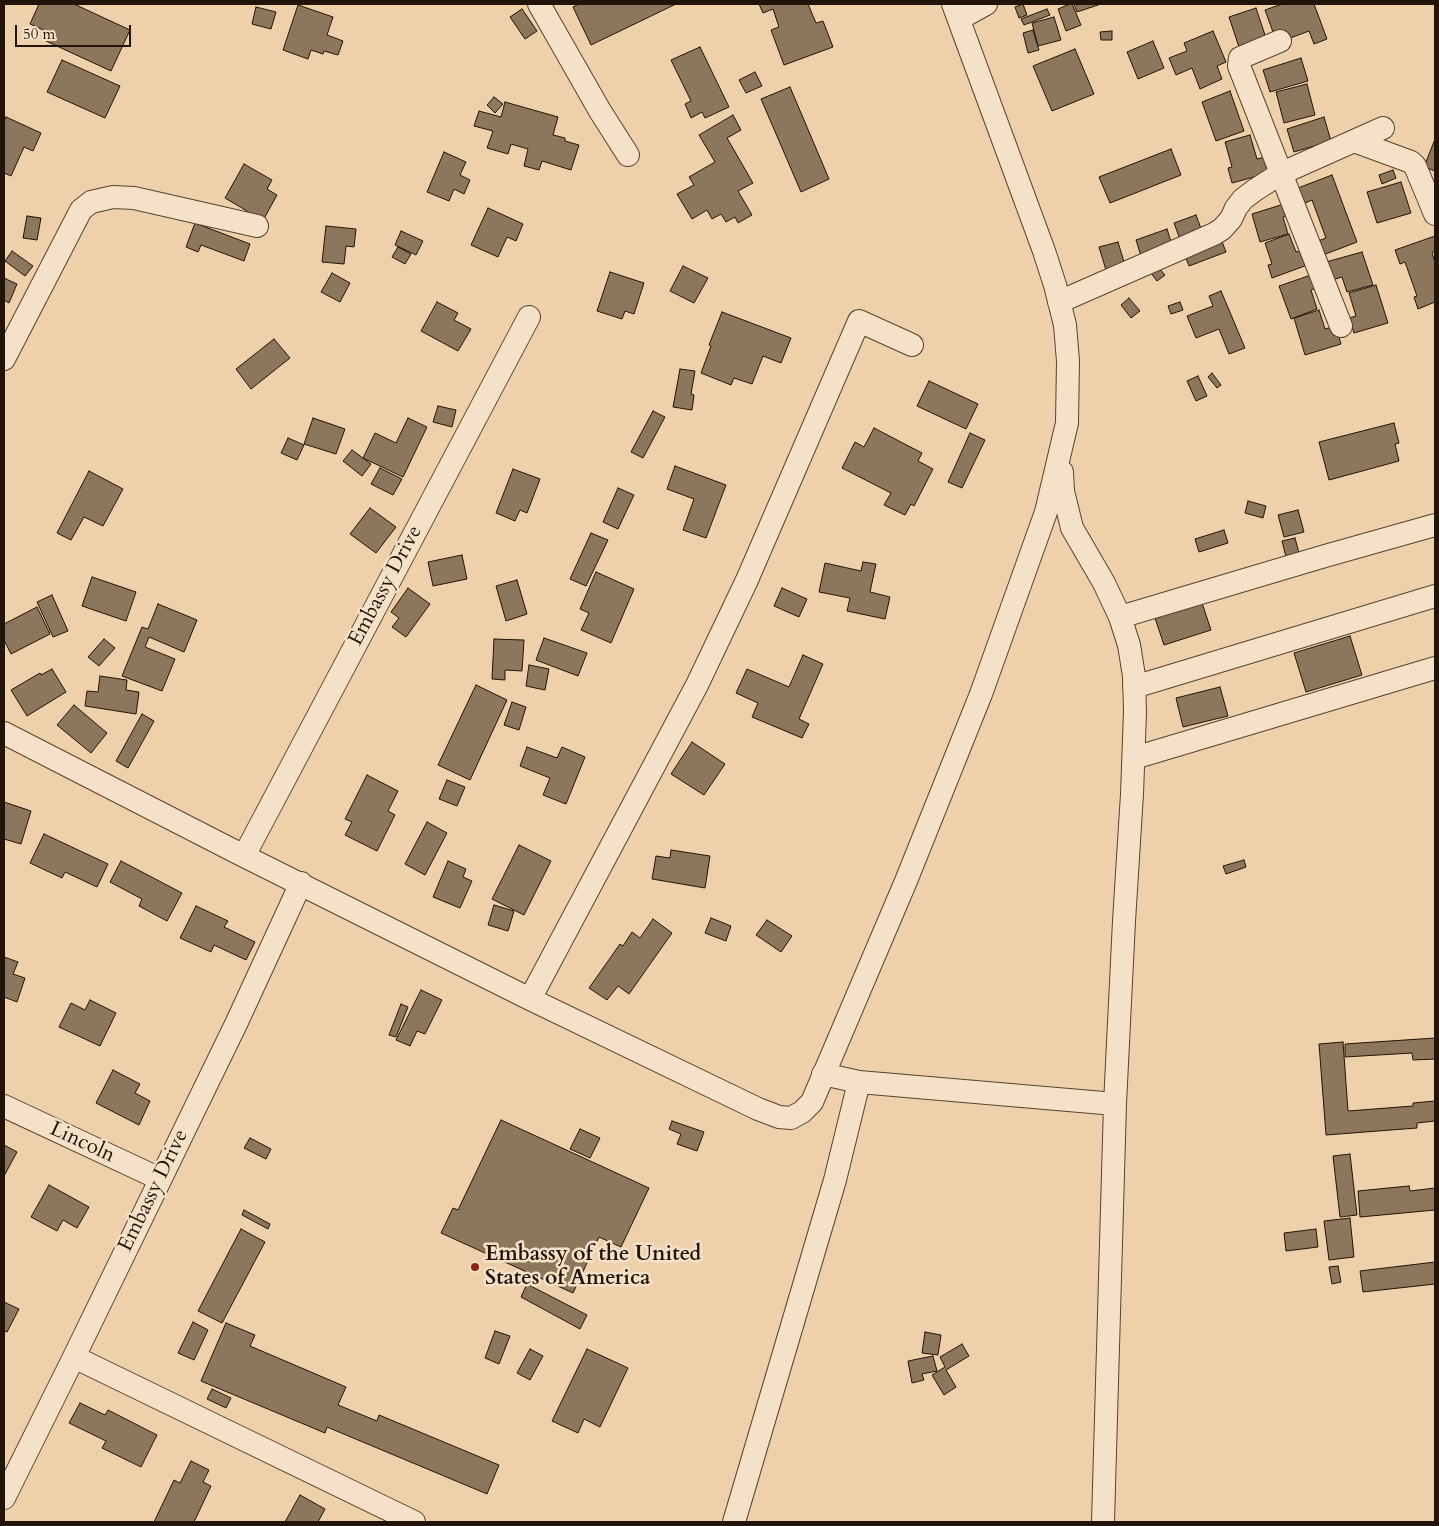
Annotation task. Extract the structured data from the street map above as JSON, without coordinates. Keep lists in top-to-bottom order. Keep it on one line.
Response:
{"streets":{"street":["Embassy Drive","Lincoln"]},"crossings":[["Embassy Drive","Lincoln"]],"places":["Embassy of the United States of America"],"scale_bar":"50 m"}
